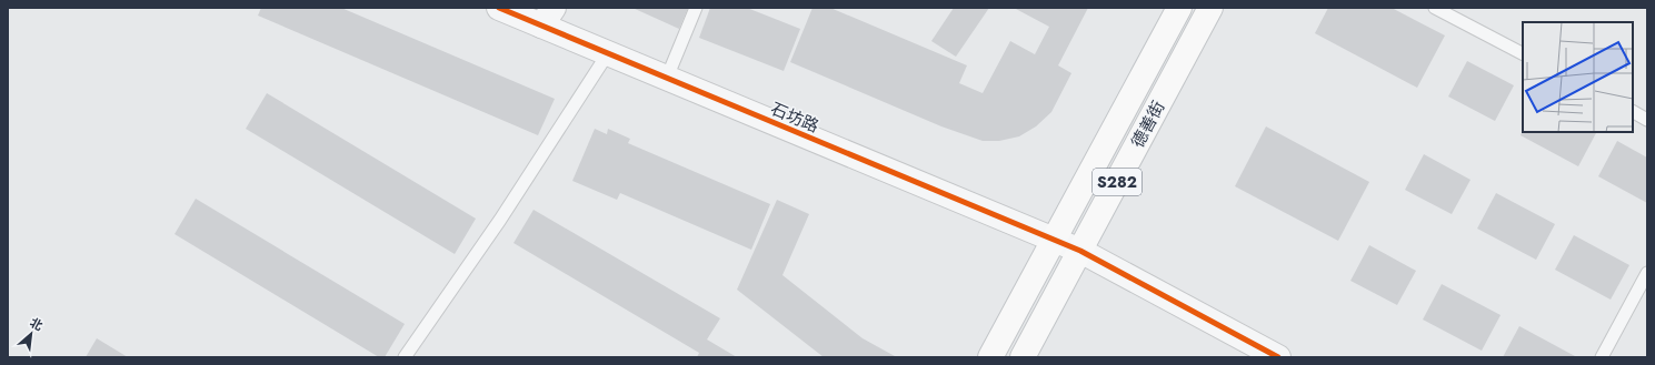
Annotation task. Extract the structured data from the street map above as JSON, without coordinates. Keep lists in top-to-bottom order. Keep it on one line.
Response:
{"streets":{"main road":["德善街","S282"],"street":["石坊路"]},"crossings":[["石坊路","德善街"]],"north":"top right"}
